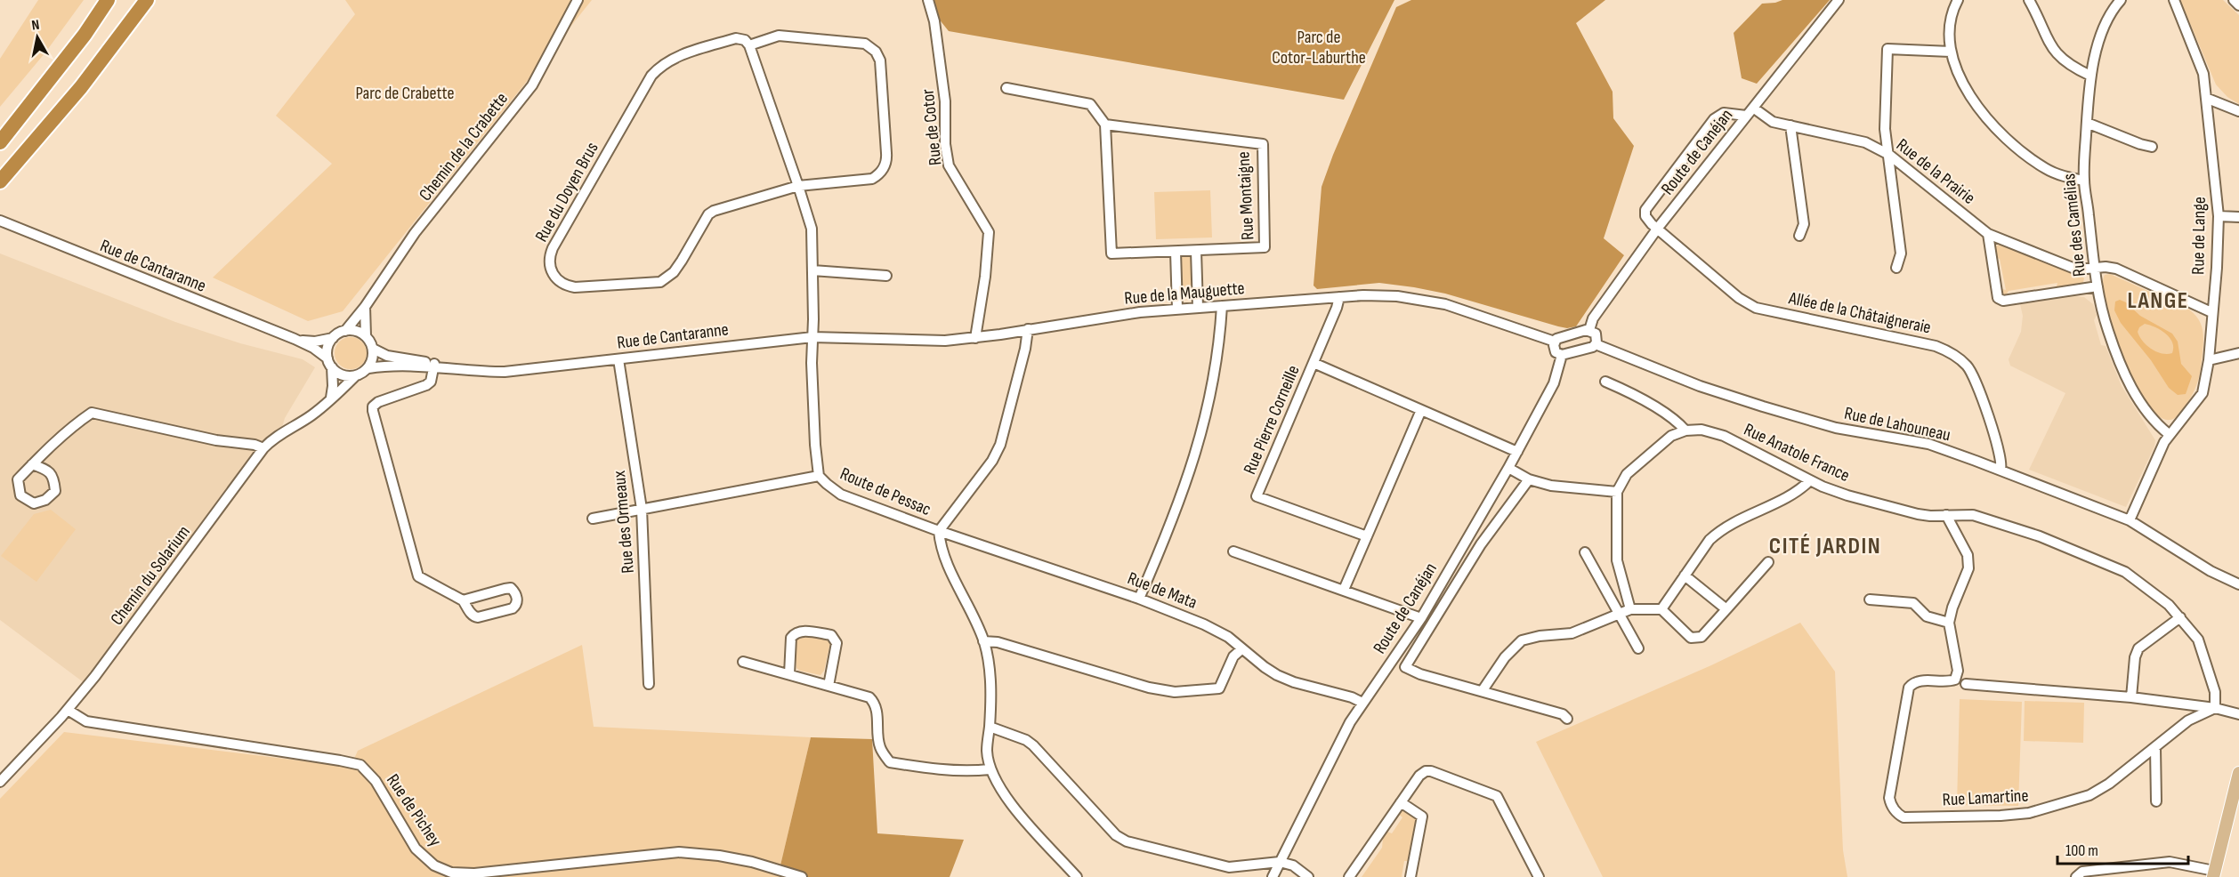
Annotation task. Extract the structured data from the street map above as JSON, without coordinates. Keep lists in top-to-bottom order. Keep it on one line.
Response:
{"streets":{"street":["Rue de Cotor","Chemin de la Crabette","Route de Canéjan","Rue de la Prairie","Rue du Doyen Brus","Rue Montaigne","Rue des Camélias","Rue de Lange","Rue de Cantaranne","Rue de la Mauguette","Allée de la Châtaigneraie","Rue Pierre Corneille","Rue de Lahouneau","Rue Anatole France","Route de Pessac","Rue des Ormeaux","Chemin du Solarium","Rue de Mata","Rue Lamartine","Rue de Pichey"]},"crossings":[["Rue de Cotor","Rue de la Mauguette"],["Chemin de la Crabette","Rue de Cantaranne"],["Chemin de la Crabette","Chemin du Solarium"],["Route de Canéjan","Rue de la Prairie"],["Route de Canéjan","Allée de la Châtaigneraie"],["Route de Canéjan","Rue de Mata"],["Rue de la Prairie","Rue des Camélias"],["Rue de la Prairie","Rue de Lange"],["Rue du Doyen Brus","Route de Pessac"],["Rue des Camélias","Rue de Lange"],["Rue de Lange","Rue de Lahouneau"],["Rue de Cantaranne","Rue de la Mauguette"],["Rue de Cantaranne","Route de Pessac"],["Rue de Cantaranne","Rue des Ormeaux"],["Rue de Cantaranne","Chemin du Solarium"],["Rue de la Mauguette","Rue Pierre Corneille"],["Rue de la Mauguette","Route de Pessac"],["Allée de la Châtaigneraie","Rue de Lahouneau"],["Rue Anatole France","Rue Lamartine"],["Route de Pessac","Rue de Mata"],["Chemin du Solarium","Rue de Pichey"]],"districts":["LANGE","CITÉ JARDIN"],"parks":["Parc de Cotor-Laburthe","Parc de Crabette"],"scale_bar":"100 m","north":"top"}
